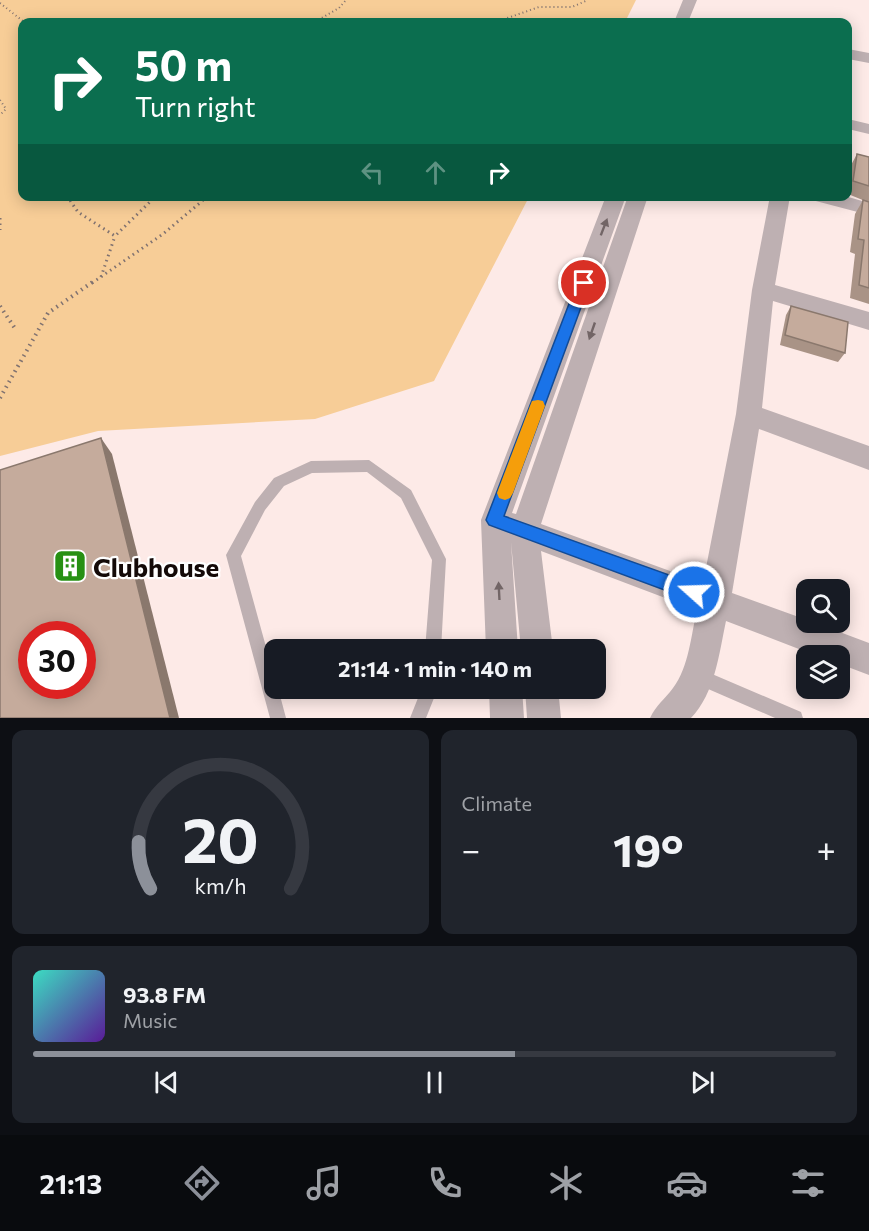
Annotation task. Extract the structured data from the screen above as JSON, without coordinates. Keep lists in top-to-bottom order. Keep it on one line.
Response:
{"places":{"building":["Clubhouse"]},"page":{"turn":["50 m","Turn right"],"limit":"30","trip":"21:14 · 1 min · 140 m","tile":"Climate","heat":["−","19°","+"],"song":["93.8 FM","Music"],"tabs":"21:13","gauge":["20","km/h"]}}
